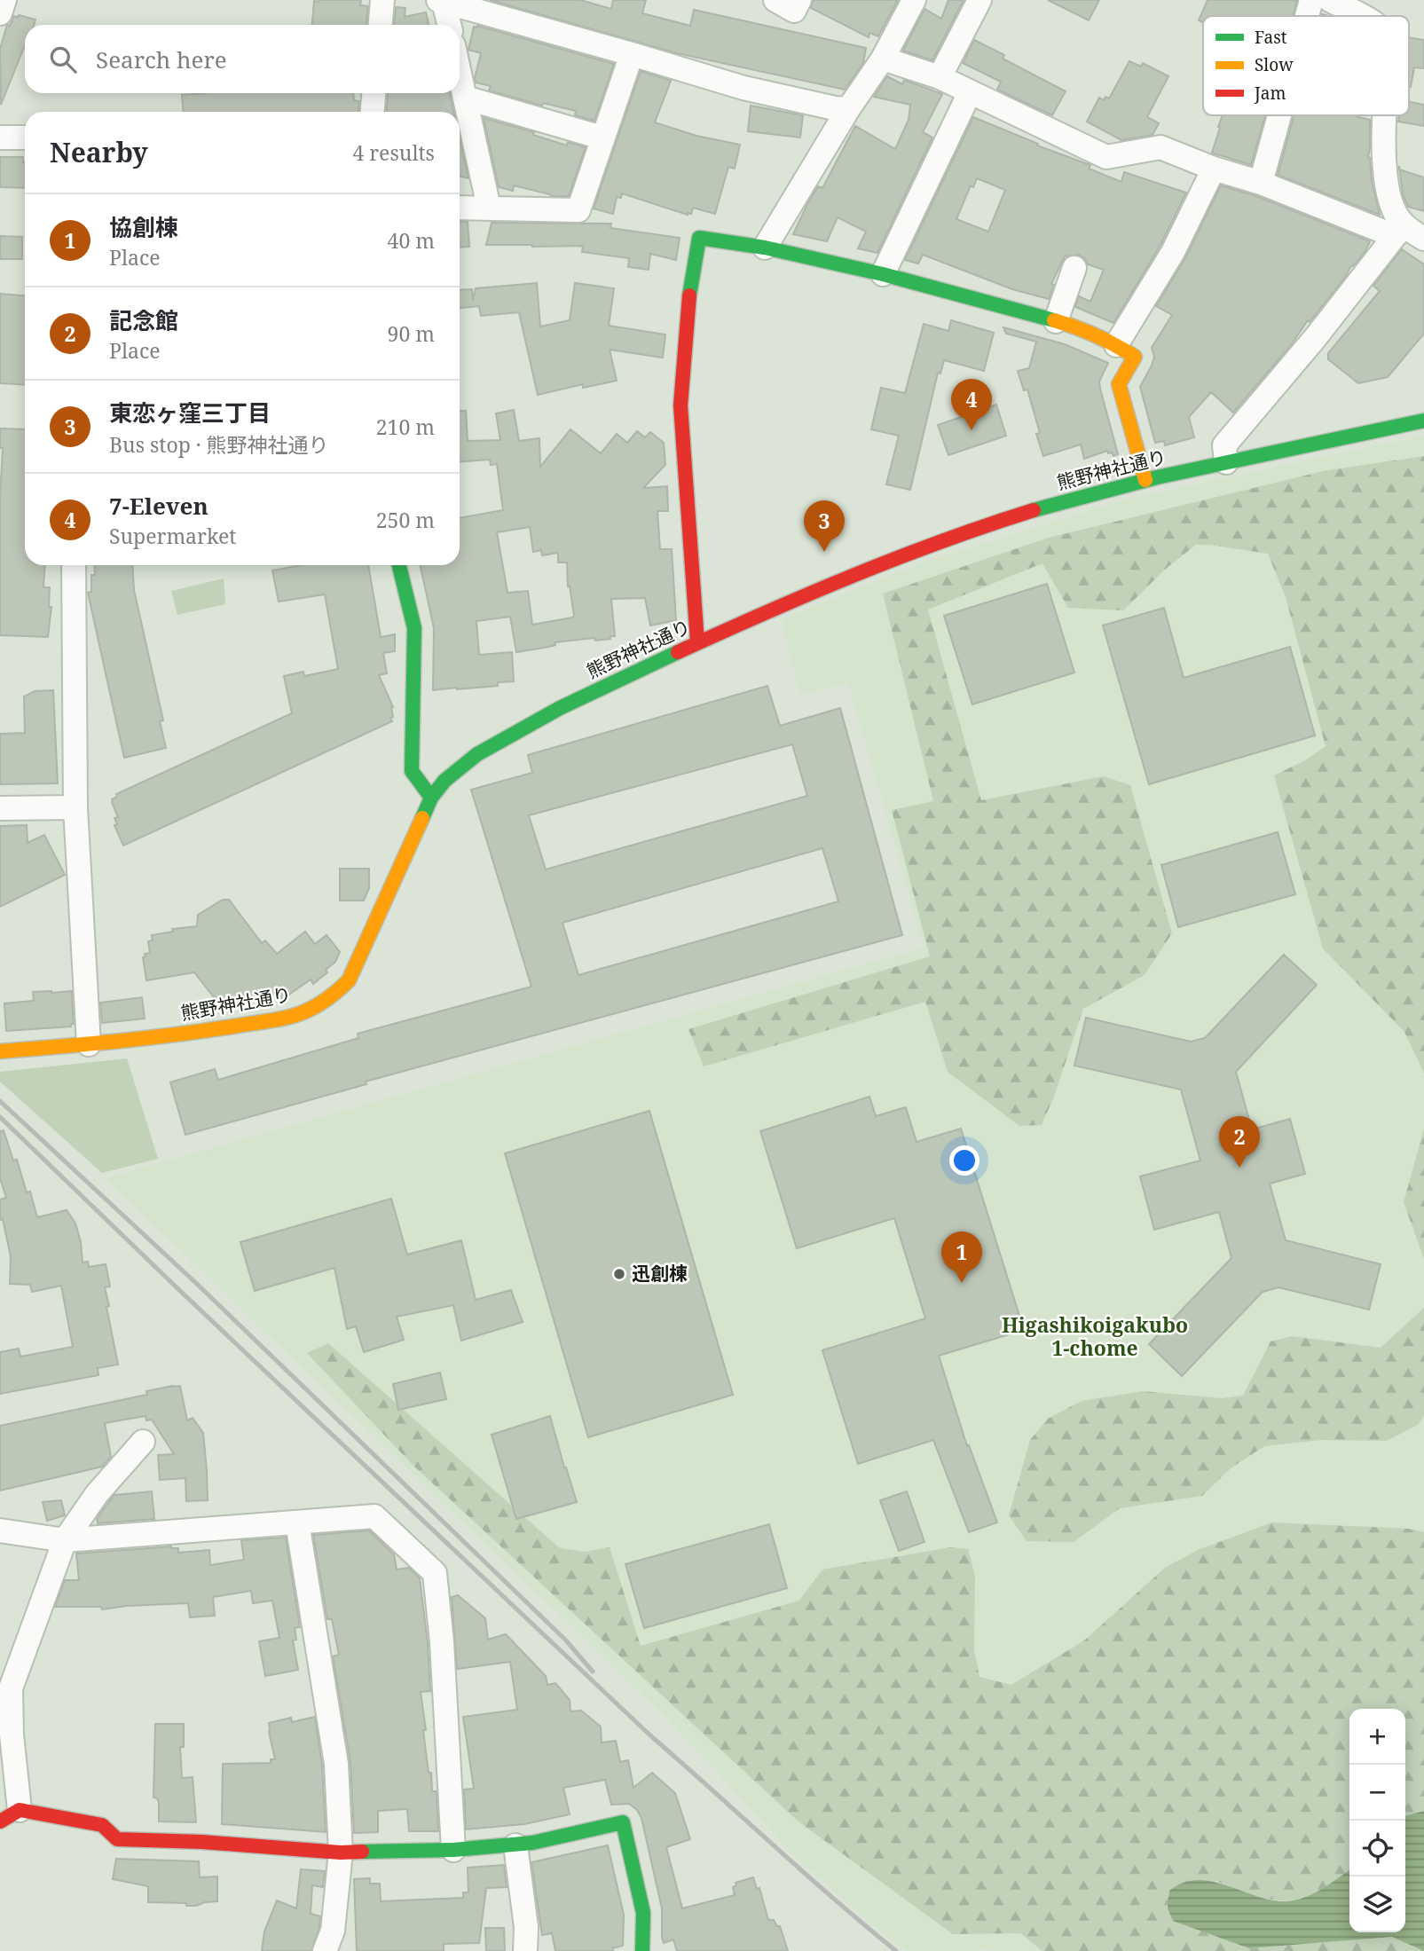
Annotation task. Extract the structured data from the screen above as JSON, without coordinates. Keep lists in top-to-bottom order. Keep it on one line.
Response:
{"streets":{"street":["熊野神社通り"]},"districts":["Higashikoigakubo 1-chome"],"places":["迅創棟"],"legend":["Fast","Slow","Jam"],"page":{"search":"Search here","heading":["Nearby","4 results"],"list":[{"mark":"1","name":"協創棟","note":"Place","value":"40 m"},{"mark":"2","name":"記念館","note":"Place","value":"90 m"},{"mark":"3","name":"東恋ヶ窪三丁目","note":"Bus stop · 熊野神社通り","value":"210 m"},{"mark":"4","name":"7-Eleven","note":"Supermarket","value":"250 m"}],"pins":["4","3","2","1"],"map_buttons":["+","−"]}}
